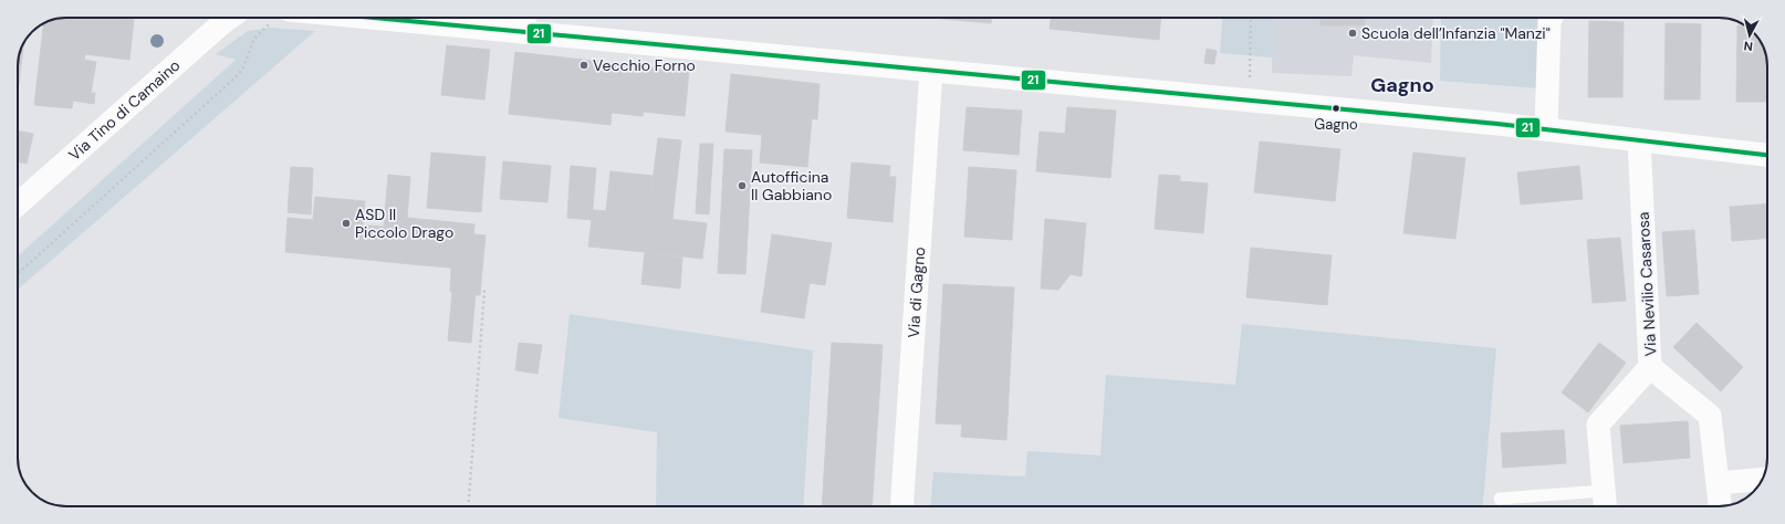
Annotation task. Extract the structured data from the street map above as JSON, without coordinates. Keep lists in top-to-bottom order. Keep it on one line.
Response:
{"streets":{"street":["Via Tino di Camaino","Via Nevilio Casarosa","Via di Gagno"]},"districts":["Gagno"],"places":["Scuola dell’Infanzia \"Manzi\"","Vecchio Forno","Gagno","Autofficina Il Gabbiano","ASD Il Piccolo Drago"],"lines":["transit line 21"],"north":"bottom"}
